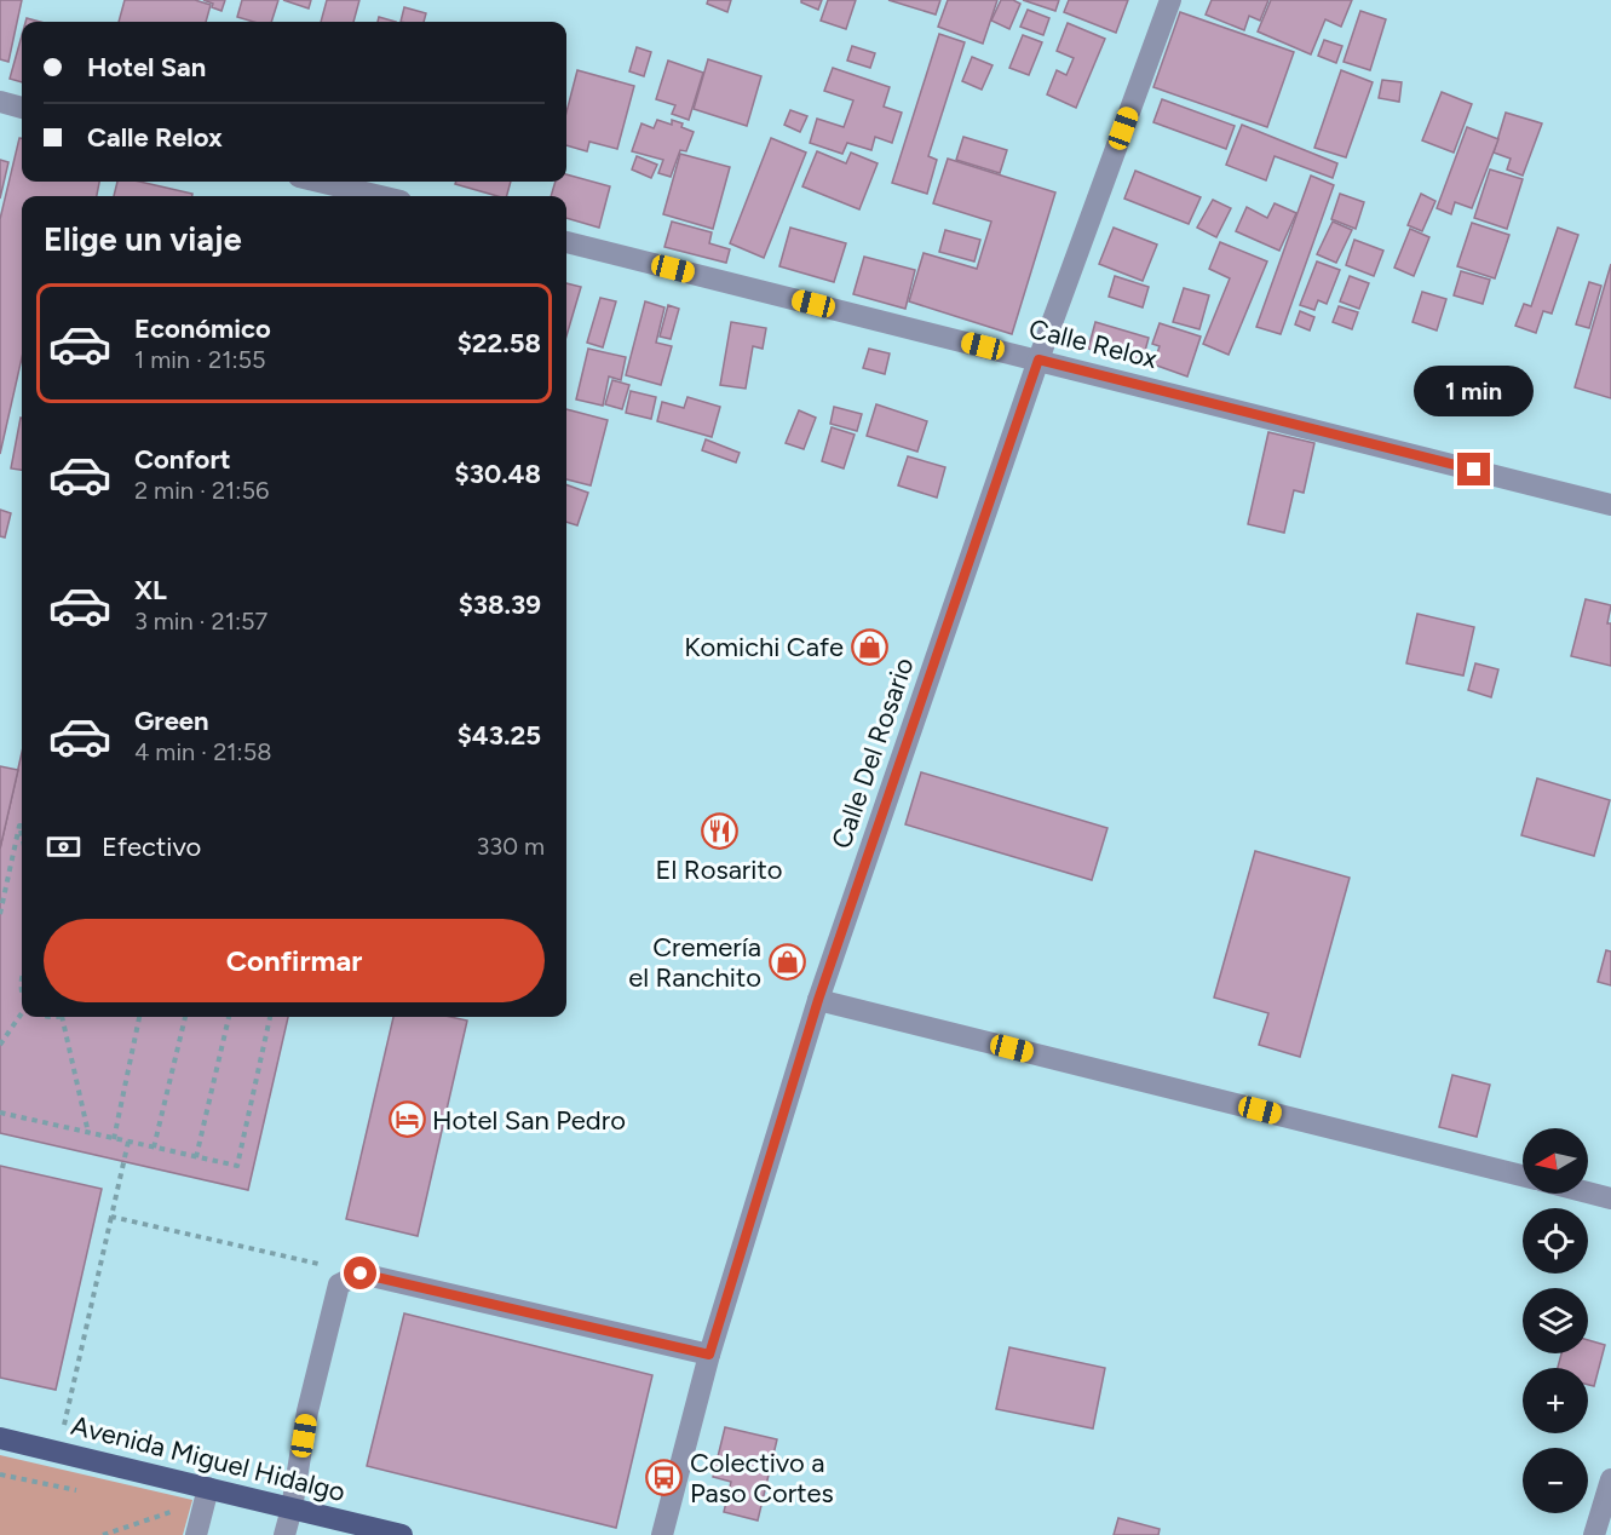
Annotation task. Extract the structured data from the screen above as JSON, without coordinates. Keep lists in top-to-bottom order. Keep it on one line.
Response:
{"streets":{"main road":["Avenida Miguel Hidalgo"],"street":["Calle Relox","Calle Del Rosario"]},"crossings":[["Calle Relox","Calle Del Rosario"]],"places":{"shop":["Komichi Cafe","Cremería el Ranchito"],"restaurant":["El Rosarito"],"hotel":["Hotel San Pedro"],"bus stop":["Colectivo a Paso Cortes"]},"north":"left","page":{"banner":["Hotel San","Calle Relox"],"heading":"Elige un viaje","list":[{"name":"Económico","note":"1 min · 21:55","value":"$22.58"},{"name":"Confort","note":"2 min · 21:56","value":"$30.48"},{"name":"XL","note":"3 min · 21:57","value":"$38.39"},{"name":"Green","note":"4 min · 21:58","value":"$43.25"}],"bubble":"1 min","pay":["Efectivo","330 m"],"buttons":"Confirmar","map_buttons":["+","−"]}}
